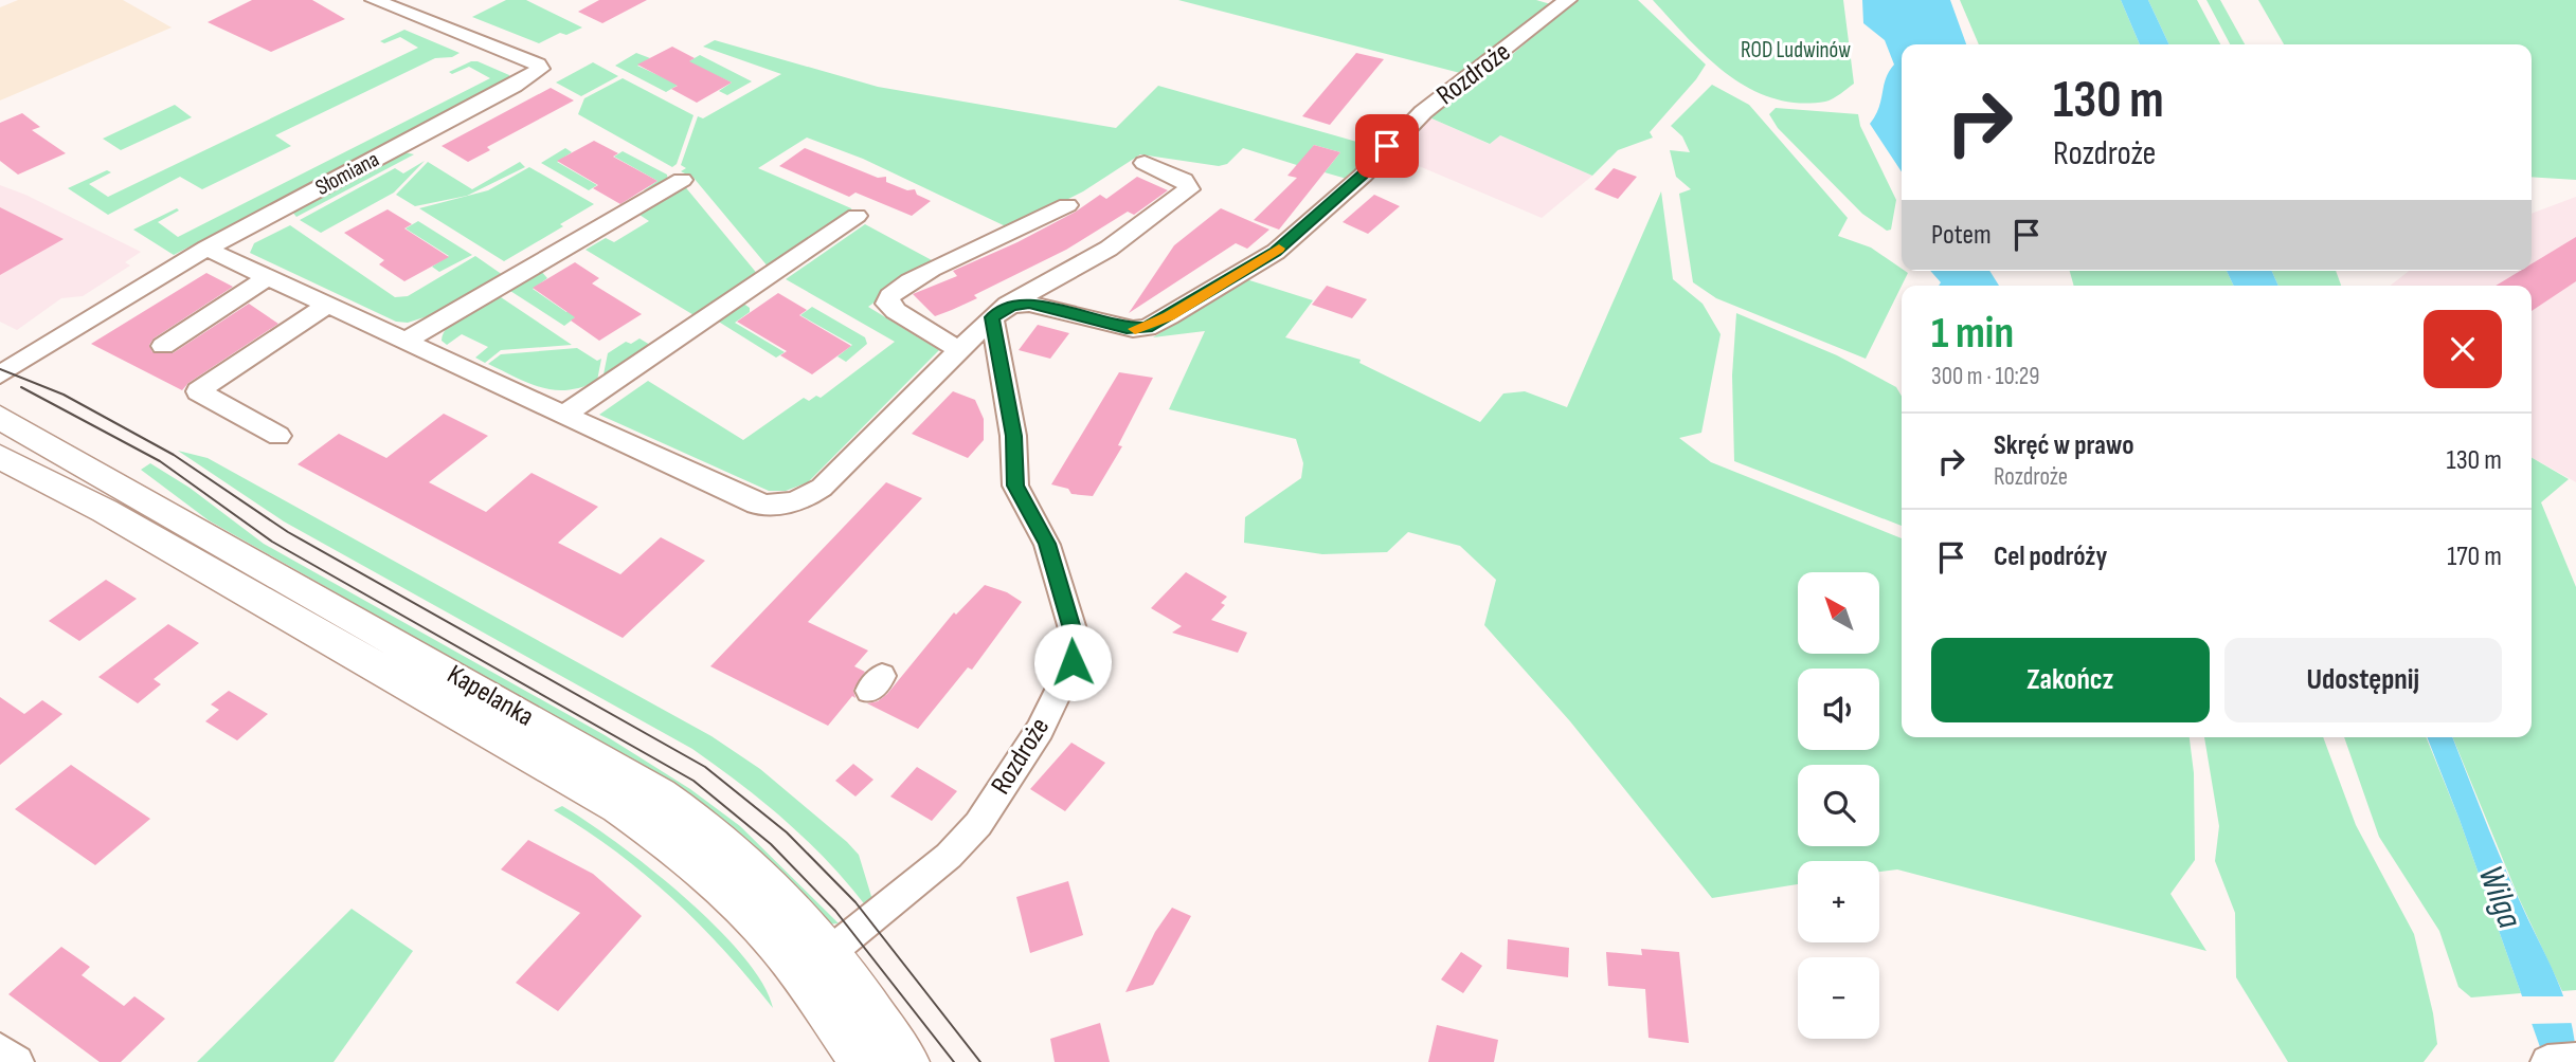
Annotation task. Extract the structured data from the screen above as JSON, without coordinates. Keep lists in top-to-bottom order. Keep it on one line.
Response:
{"streets":{"main road":["Kapelanka"],"street":["Rozdroże","Słomiana"]},"crossings":[["Rozdroże","Kapelanka"]],"water":["Wilga"],"parks":["ROD Ludwinów"],"north":"top left","page":{"turn":["130 m","Rozdroże"],"then":"Potem","heading":["1 min","300 m · 10:29"],"list":[{"name":"Skręć w prawo","note":"Rozdroże","value":"130 m"},{"name":"Cel podróży","value":"170 m"}],"map_buttons":["+","−"],"buttons":["Zakończ","Udostępnij"]}}
